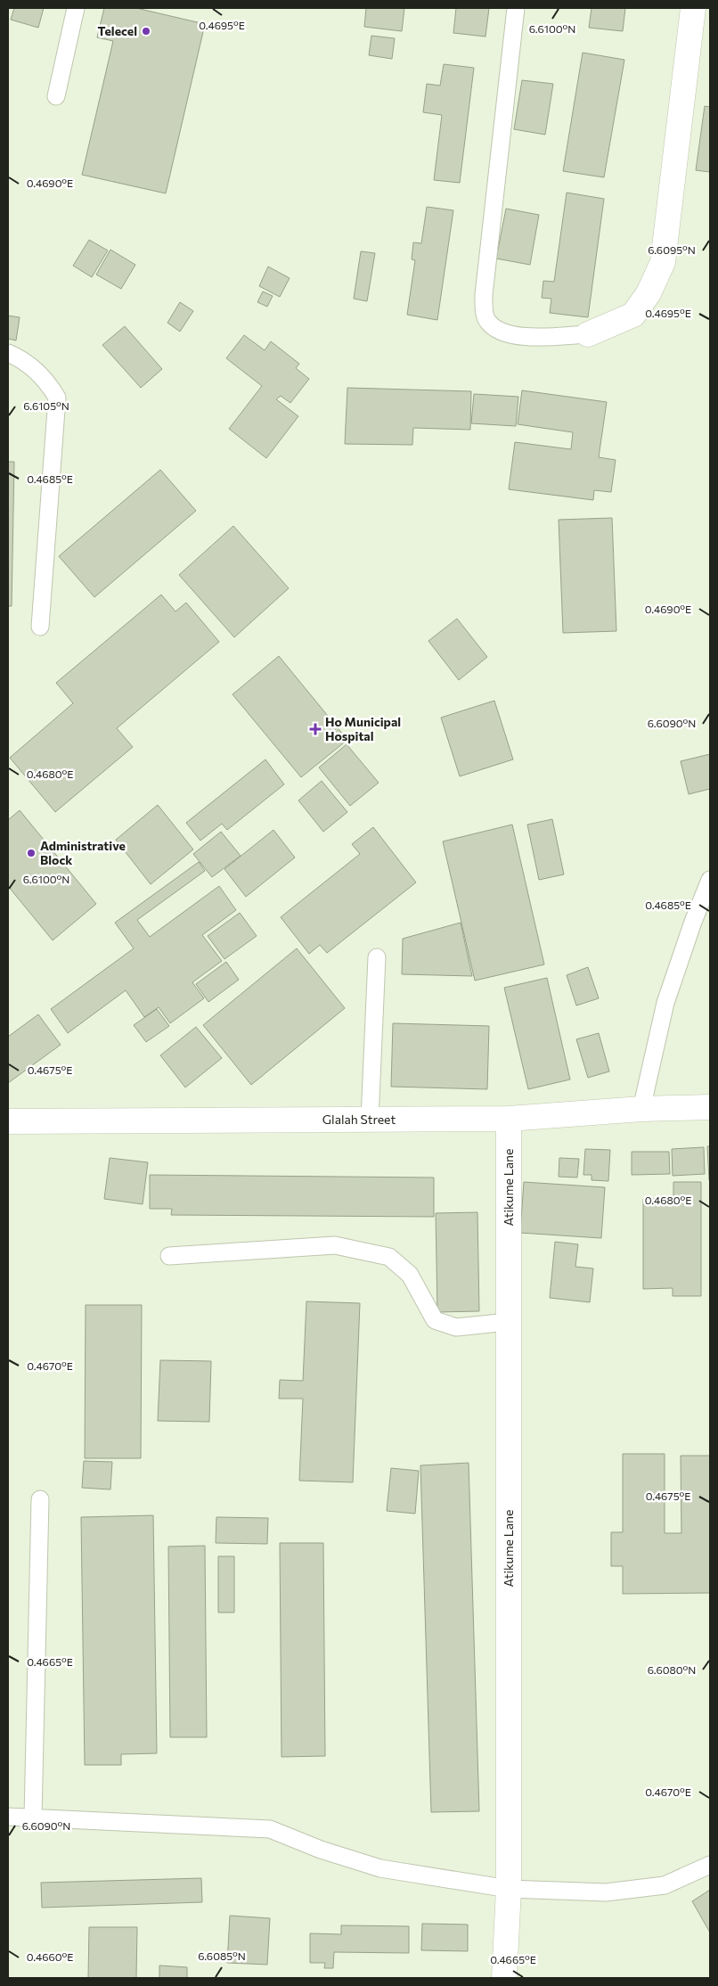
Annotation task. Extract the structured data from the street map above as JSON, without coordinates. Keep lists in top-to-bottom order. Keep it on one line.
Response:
{"streets":{"street":["Glalah Street","Atikume Lane"]},"crossings":[["Glalah Street","Atikume Lane"]],"places":{"other":["Telecel","Administrative Block"],"health":["Ho Municipal Hospital"]},"coordinates":["0.4695°E","6.6100°N","0.4690°E","6.6095°N","6.6105°N","0.4685°E","6.6090°N","0.4680°E","0.4675°E","0.4670°E","0.4665°E","6.6080°N","6.6085°N","0.4660°E"]}
